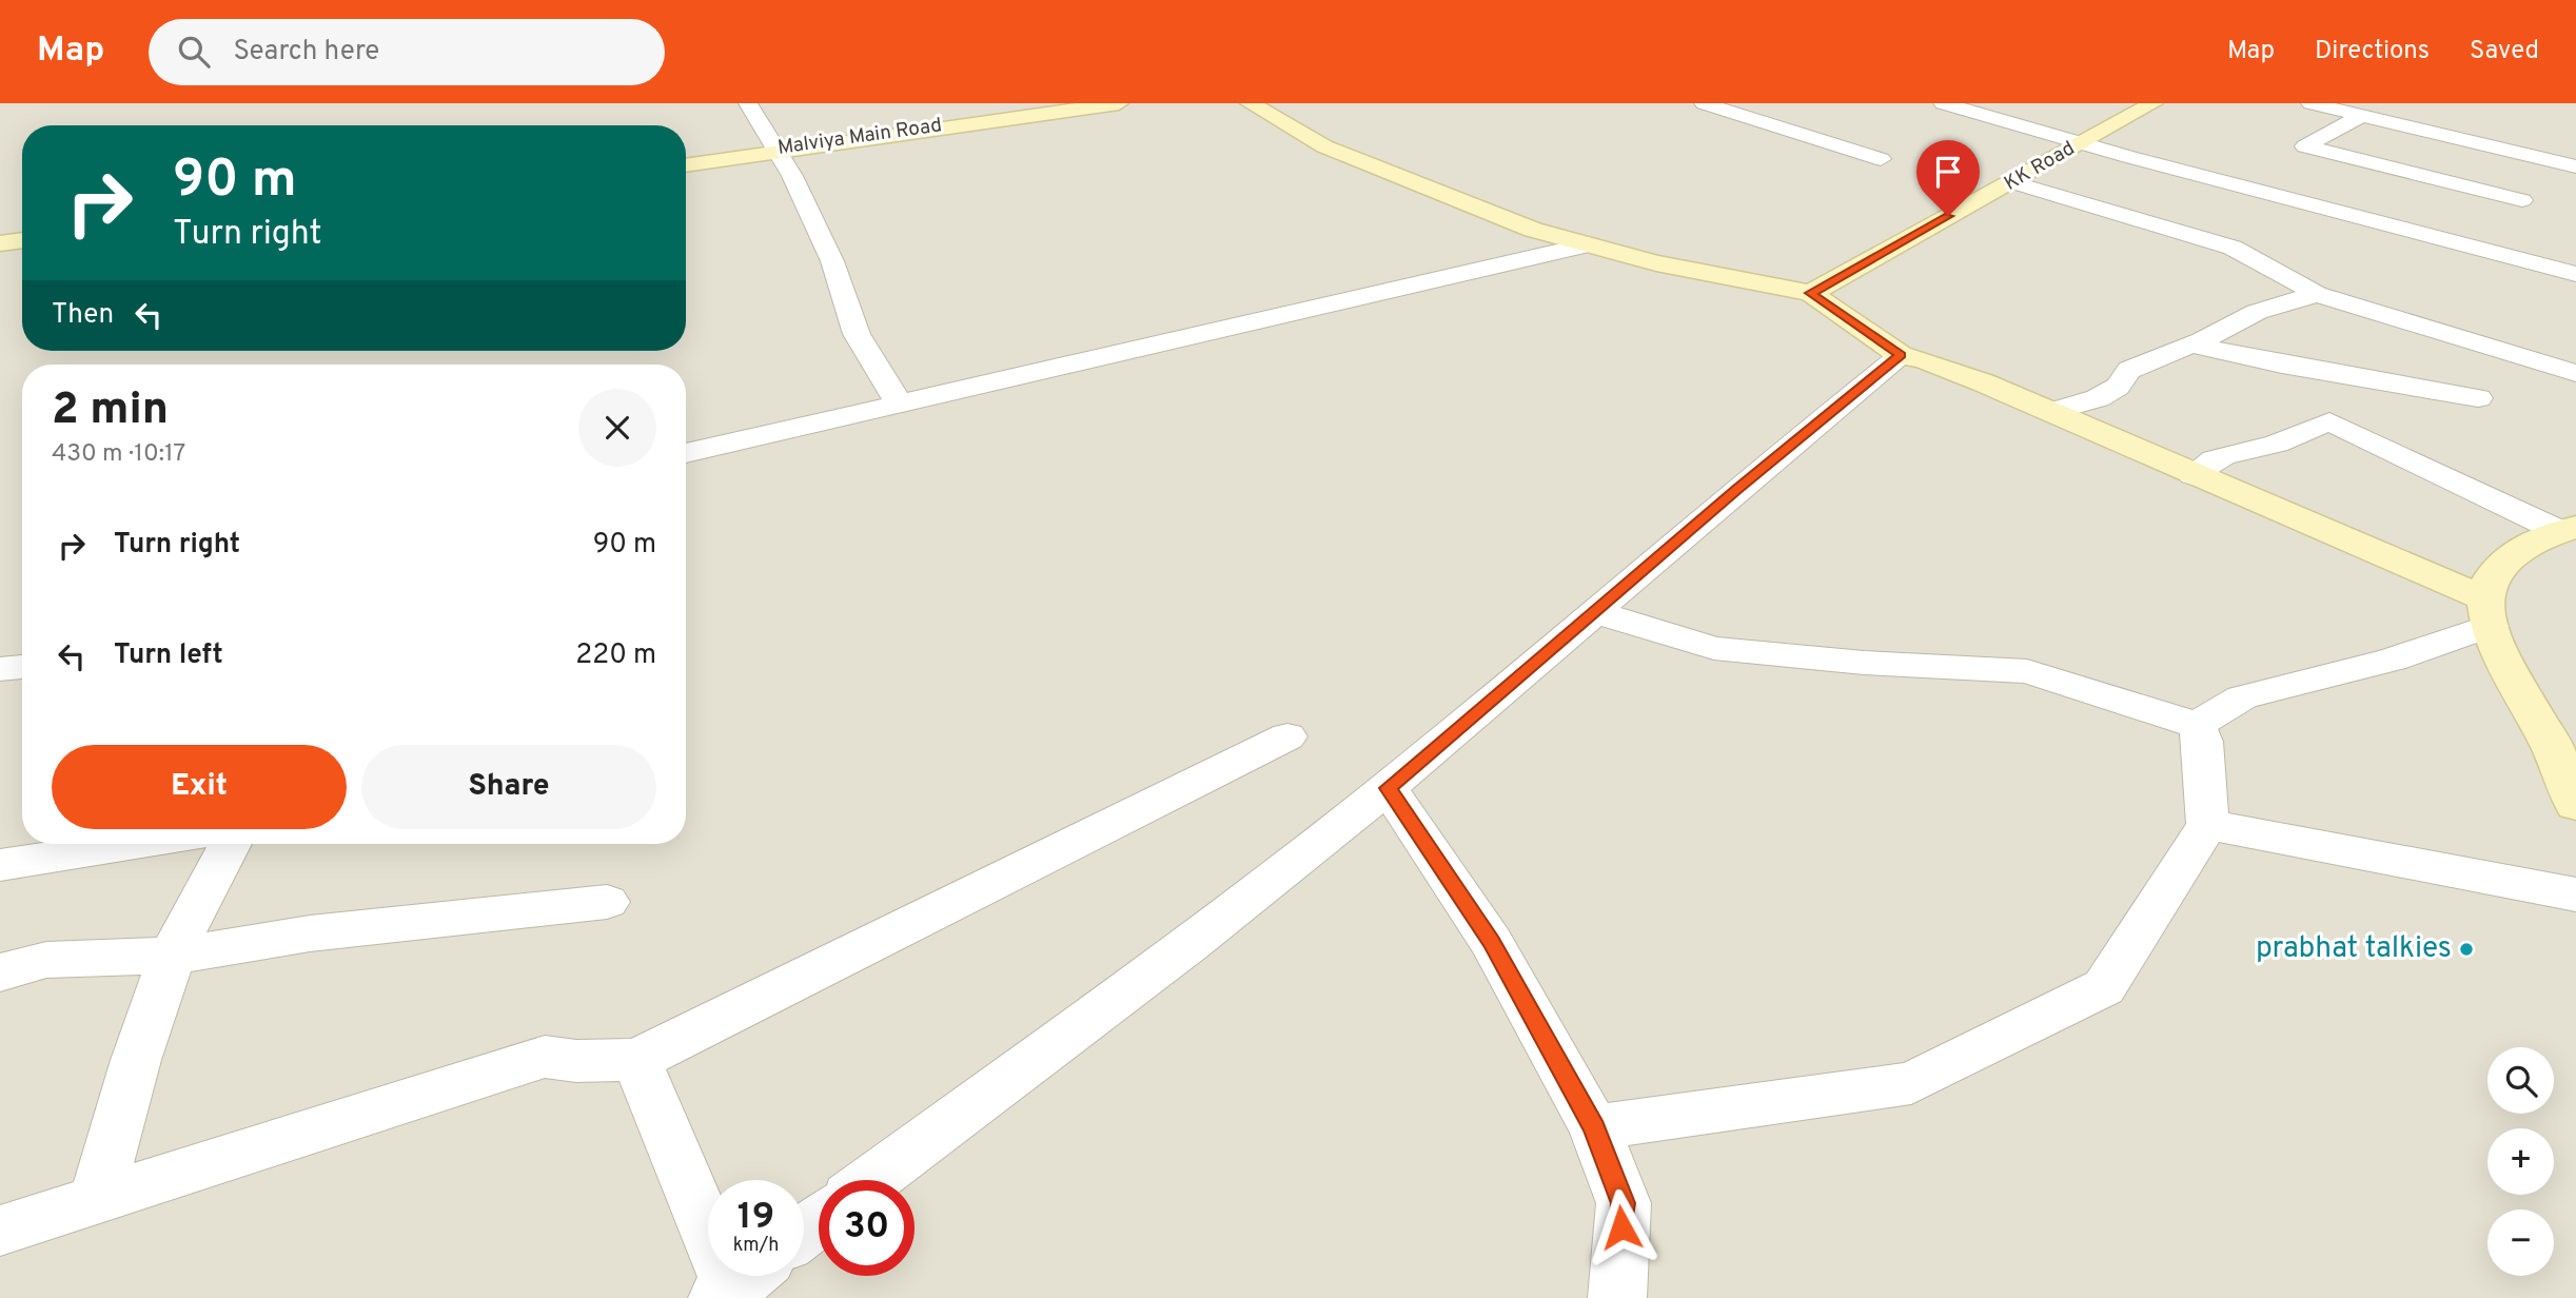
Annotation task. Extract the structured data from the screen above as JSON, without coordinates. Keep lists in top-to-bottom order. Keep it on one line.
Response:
{"streets":{"street":["KK Road"]},"places":["prabhat talkies"],"page":{"header":"Map","search":"Search here","nav":["Map","Directions","Saved"],"turn":["90 m","Turn right"],"then":"Then","heading":["2 min","430 m · 10:17"],"list":[{"name":"Turn right","value":"90 m"},{"name":"Turn left","value":"220 m"}],"buttons":["Exit","Share"],"map_buttons":["+","−"],"speed":"19 km/h","limit":"30"}}
